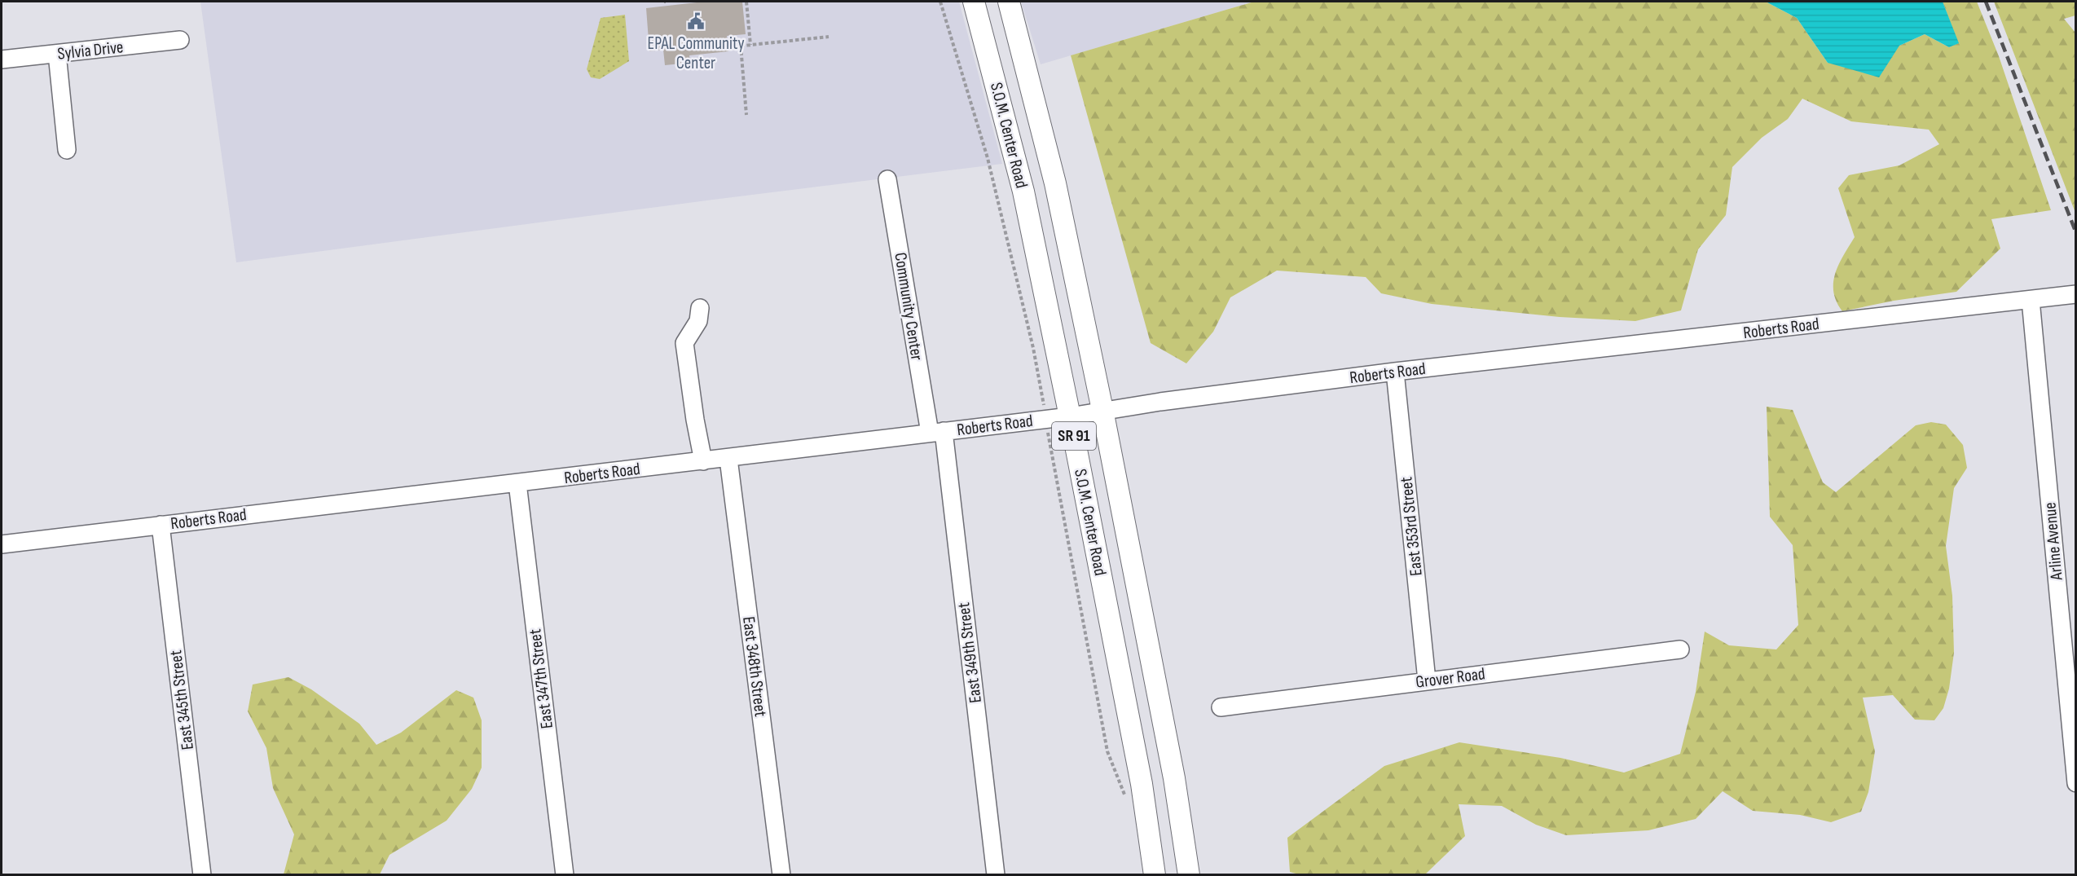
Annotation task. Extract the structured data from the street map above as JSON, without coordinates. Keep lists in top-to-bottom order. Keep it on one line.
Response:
{"streets":{"main road":["S.O.M. Center Road","SR 91"],"street":["Sylvia Drive","Community Center","Roberts Road","East 353rd Street","Arline Avenue","East 349th Street","East 348th Street","Grover Road","East 347th Street","East 345th Street"]},"crossings":[["S.O.M. Center Road","Roberts Road"],["Community Center","Roberts Road"],["Community Center","East 349th Street"],["Roberts Road","East 353rd Street"],["Roberts Road","Arline Avenue"],["Roberts Road","East 349th Street"],["Roberts Road","East 348th Street"],["Roberts Road","East 347th Street"],["Roberts Road","East 345th Street"],["East 353rd Street","Grover Road"]],"places":{"public building":["EPAL Community Center"]}}
